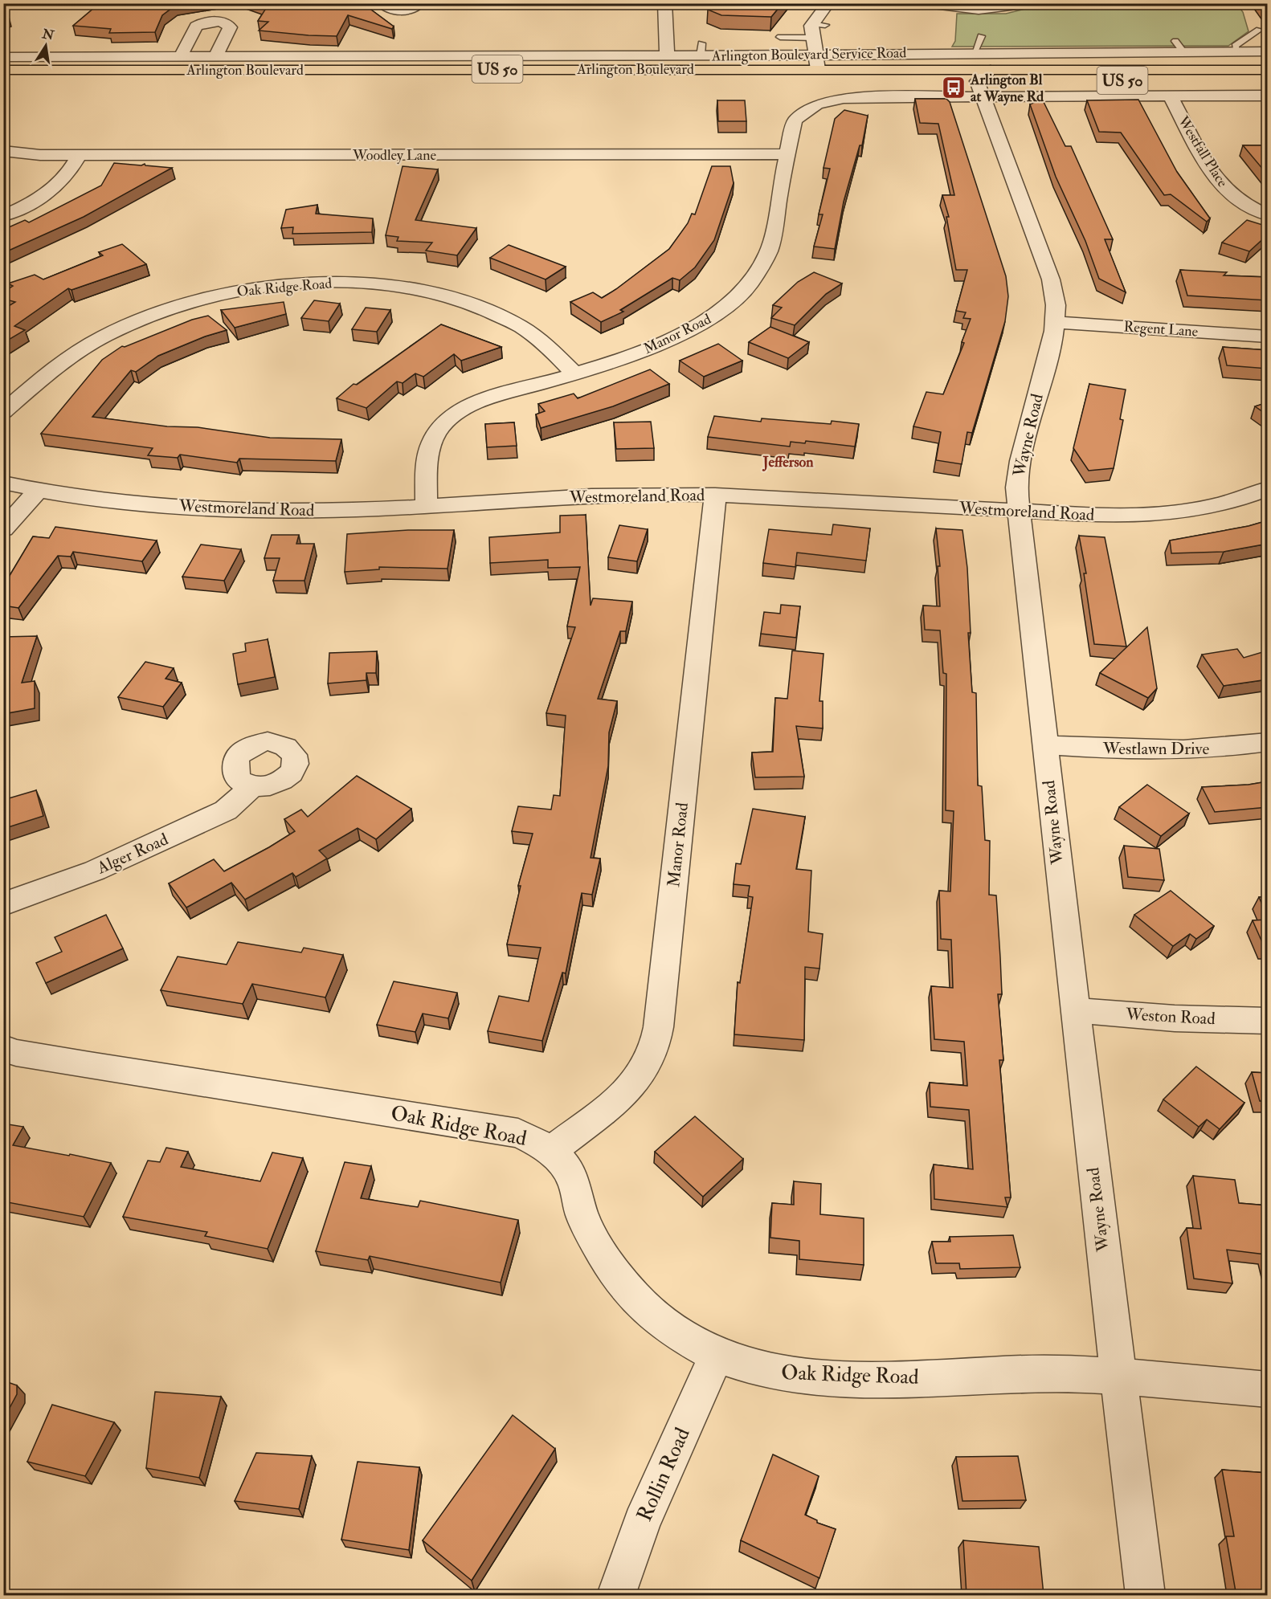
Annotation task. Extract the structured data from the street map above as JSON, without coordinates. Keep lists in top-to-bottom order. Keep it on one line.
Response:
{"streets":{"highway":["US 50","Arlington Boulevard"],"street":["Arlington Boulevard Service Road","Westfall Place","Woodley Lane","Oak Ridge Road","Regent Lane","Manor Road","Wayne Road","Westmoreland Road","Westlawn Drive","Alger Road","Weston Road","Rollin Road"]},"crossings":[["Arlington Boulevard Service Road","Arlington Boulevard"],["Arlington Boulevard","Manor Road"],["Arlington Boulevard","Wayne Road"],["Woodley Lane","Manor Road"],["Oak Ridge Road","Manor Road"],["Oak Ridge Road","Wayne Road"],["Oak Ridge Road","Rollin Road"],["Regent Lane","Wayne Road"],["Manor Road","Wayne Road"],["Manor Road","Westmoreland Road"],["Wayne Road","Westmoreland Road"],["Wayne Road","Westlawn Drive"],["Wayne Road","Weston Road"]],"districts":["Jefferson"],"places":{"bus stop":["Arlington Bl at Wayne Rd"]},"north":"top"}
